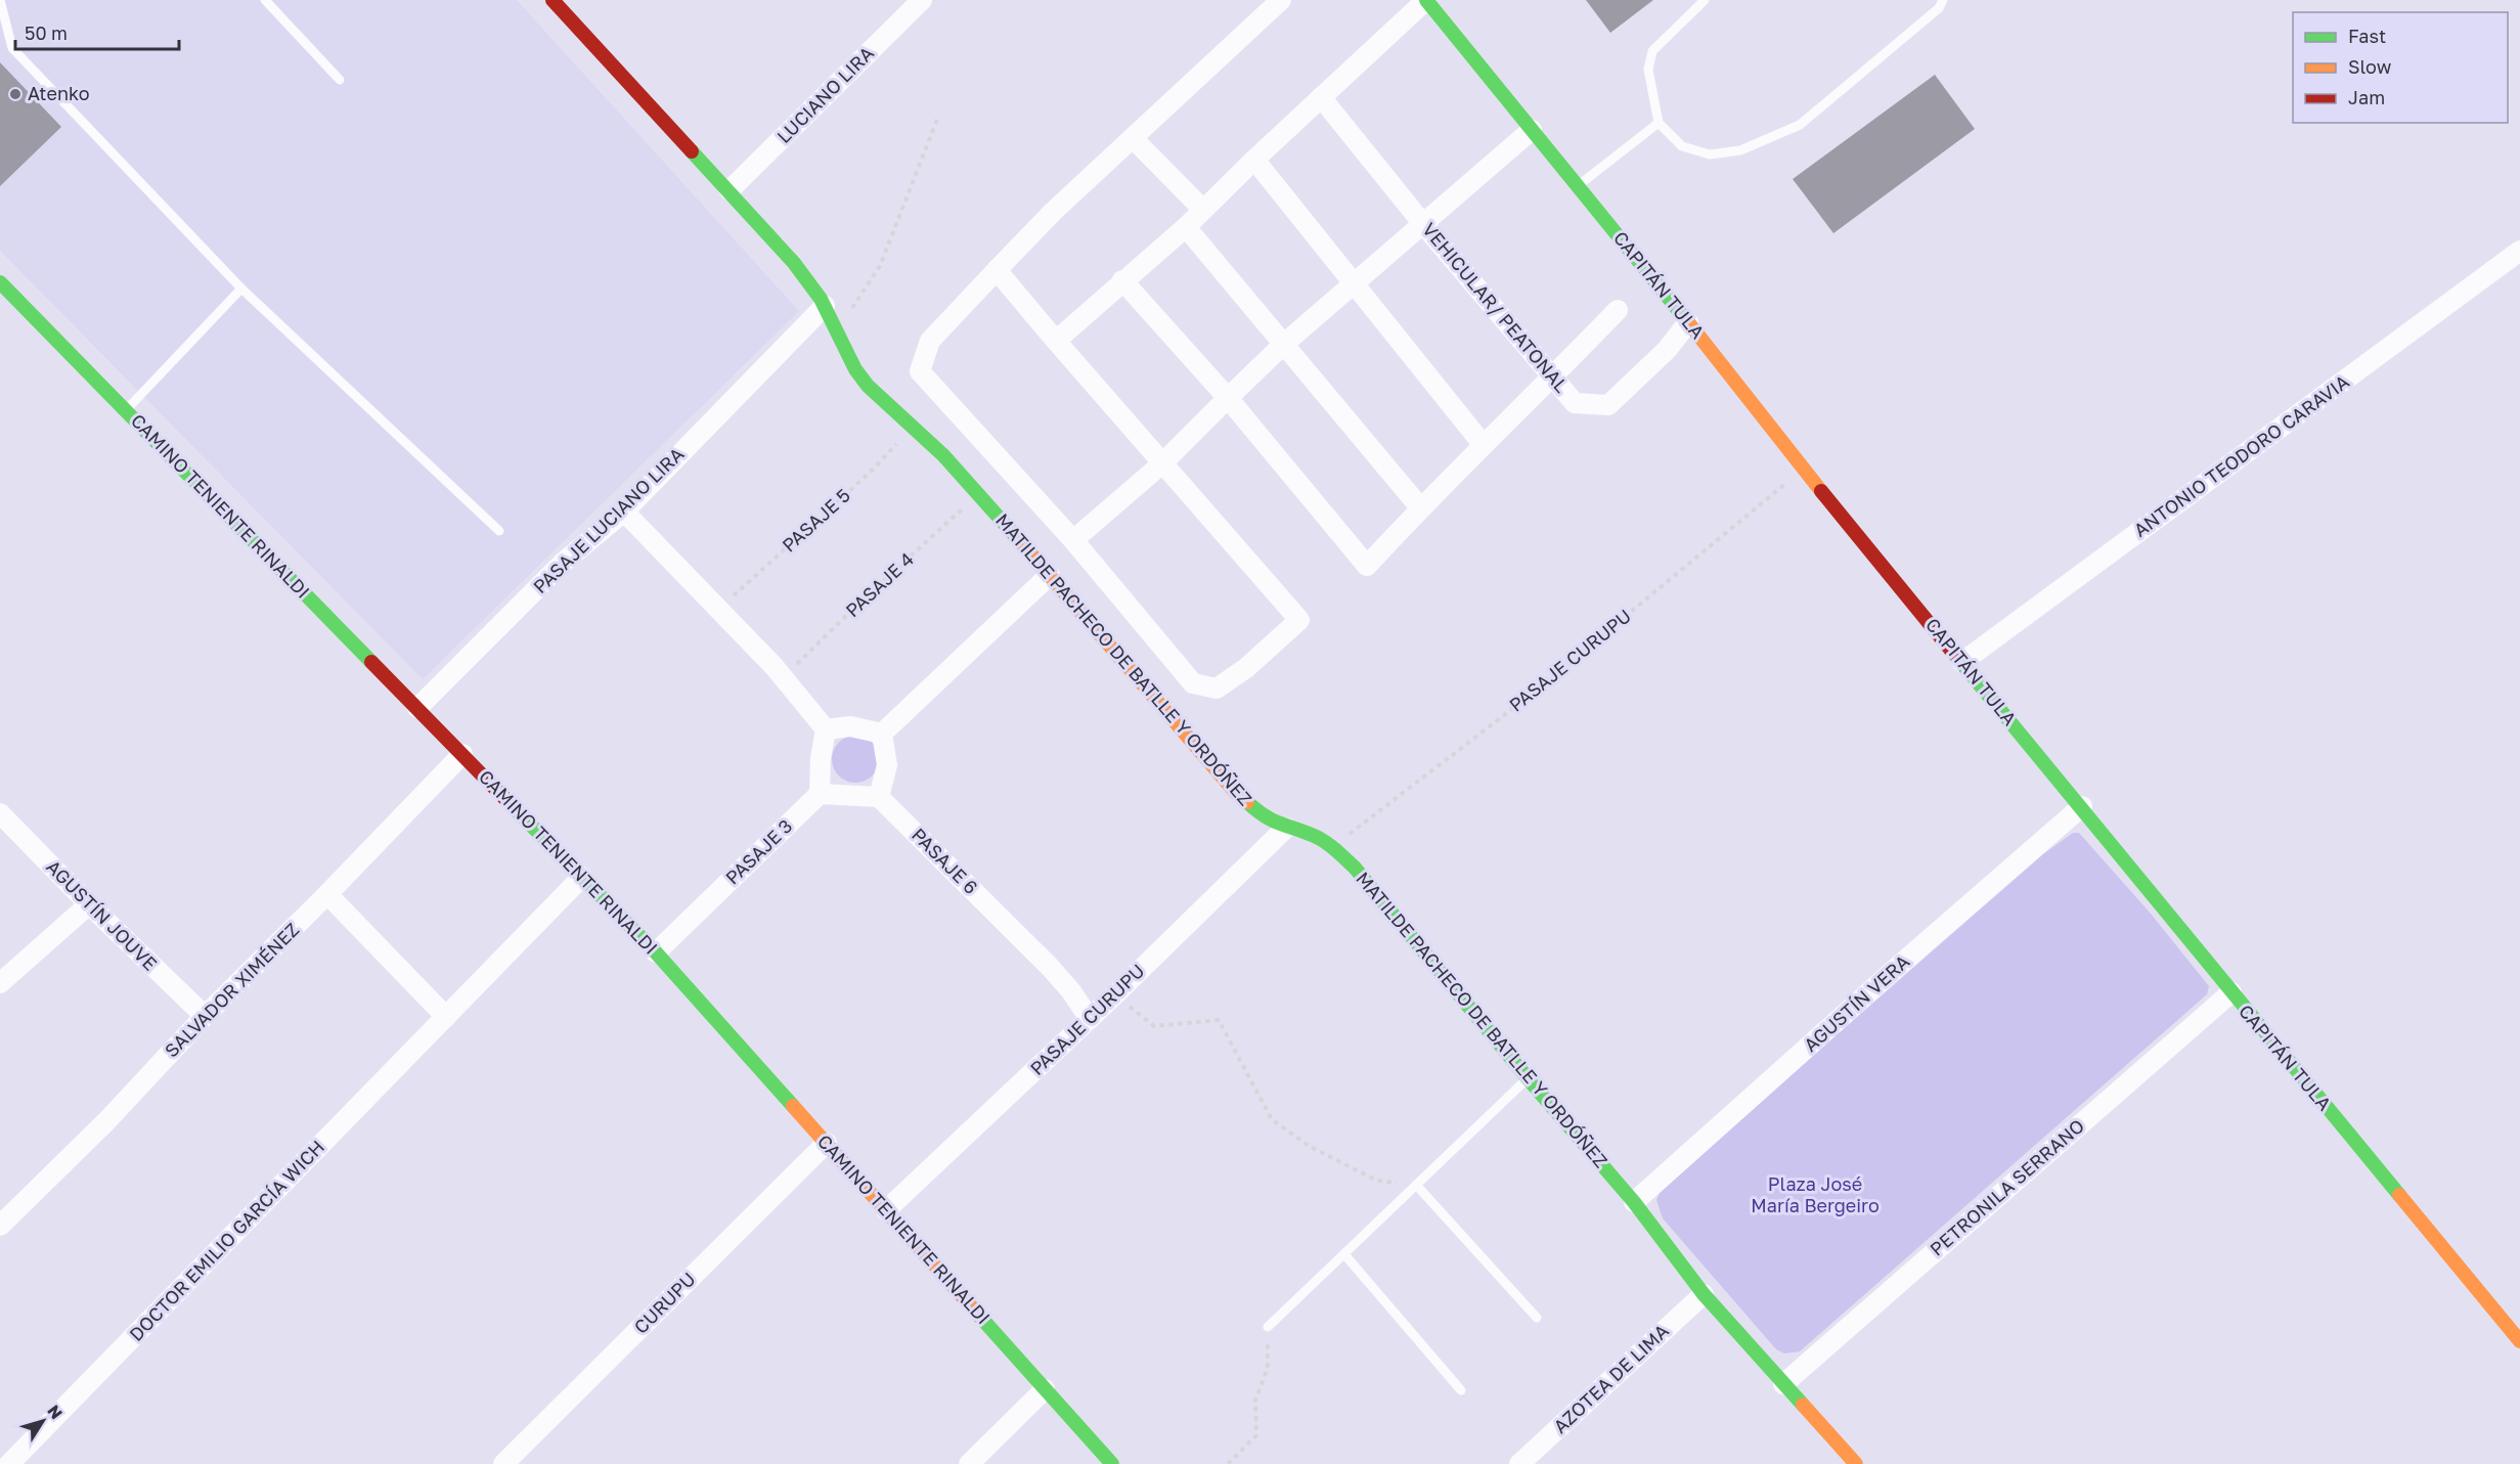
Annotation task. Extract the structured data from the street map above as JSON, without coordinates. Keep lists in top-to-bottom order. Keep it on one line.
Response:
{"streets":{"street":["LUCIANO LIRA","CAPITÁN TULA","VEHICULAR/ PEATONAL","ANTONIO TEODORO CARAVIA","CAMINO TENIENTE RINALDI","PASAJE LUCIANO LIRA","MATILDE PACHECO DE BATLLE Y ORDÓÑEZ","PASAJE CURUPU","PASAJE 3","PASAJE 6","AGUSTÍN JOUVE","SALVADOR XIMÉNEZ","AGUSTÍN VERA","PETRONILA SERRANO","DOCTOR EMILIO GARCÍA WICH","CURUPU","AZOTEA DE LIMA"],"path":["PASAJE 5","PASAJE 4"]},"crossings":[["LUCIANO LIRA","MATILDE PACHECO DE BATLLE Y ORDÓÑEZ"],["CAPITÁN TULA","VEHICULAR/ PEATONAL"],["CAPITÁN TULA","ANTONIO TEODORO CARAVIA"],["CAPITÁN TULA","PASAJE CURUPU"],["CAPITÁN TULA","AGUSTÍN VERA"],["CAPITÁN TULA","PETRONILA SERRANO"],["CAMINO TENIENTE RINALDI","PASAJE LUCIANO LIRA"],["CAMINO TENIENTE RINALDI","PASAJE CURUPU"],["CAMINO TENIENTE RINALDI","PASAJE 3"],["CAMINO TENIENTE RINALDI","SALVADOR XIMÉNEZ"],["CAMINO TENIENTE RINALDI","DOCTOR EMILIO GARCÍA WICH"],["CAMINO TENIENTE RINALDI","CURUPU"],["PASAJE LUCIANO LIRA","MATILDE PACHECO DE BATLLE Y ORDÓÑEZ"],["PASAJE 5","MATILDE PACHECO DE BATLLE Y ORDÓÑEZ"],["PASAJE 4","MATILDE PACHECO DE BATLLE Y ORDÓÑEZ"],["MATILDE PACHECO DE BATLLE Y ORDÓÑEZ","PASAJE CURUPU"],["MATILDE PACHECO DE BATLLE Y ORDÓÑEZ","AGUSTÍN VERA"],["MATILDE PACHECO DE BATLLE Y ORDÓÑEZ","PETRONILA SERRANO"],["MATILDE PACHECO DE BATLLE Y ORDÓÑEZ","AZOTEA DE LIMA"],["PASAJE CURUPU","PASAJE 6"],["AGUSTÍN JOUVE","SALVADOR XIMÉNEZ"]],"parks":["Plaza José María Bergeiro"],"places":["Atenko"],"legend":["Fast","Slow","Jam"],"scale_bar":"50 m","north":"top right"}
